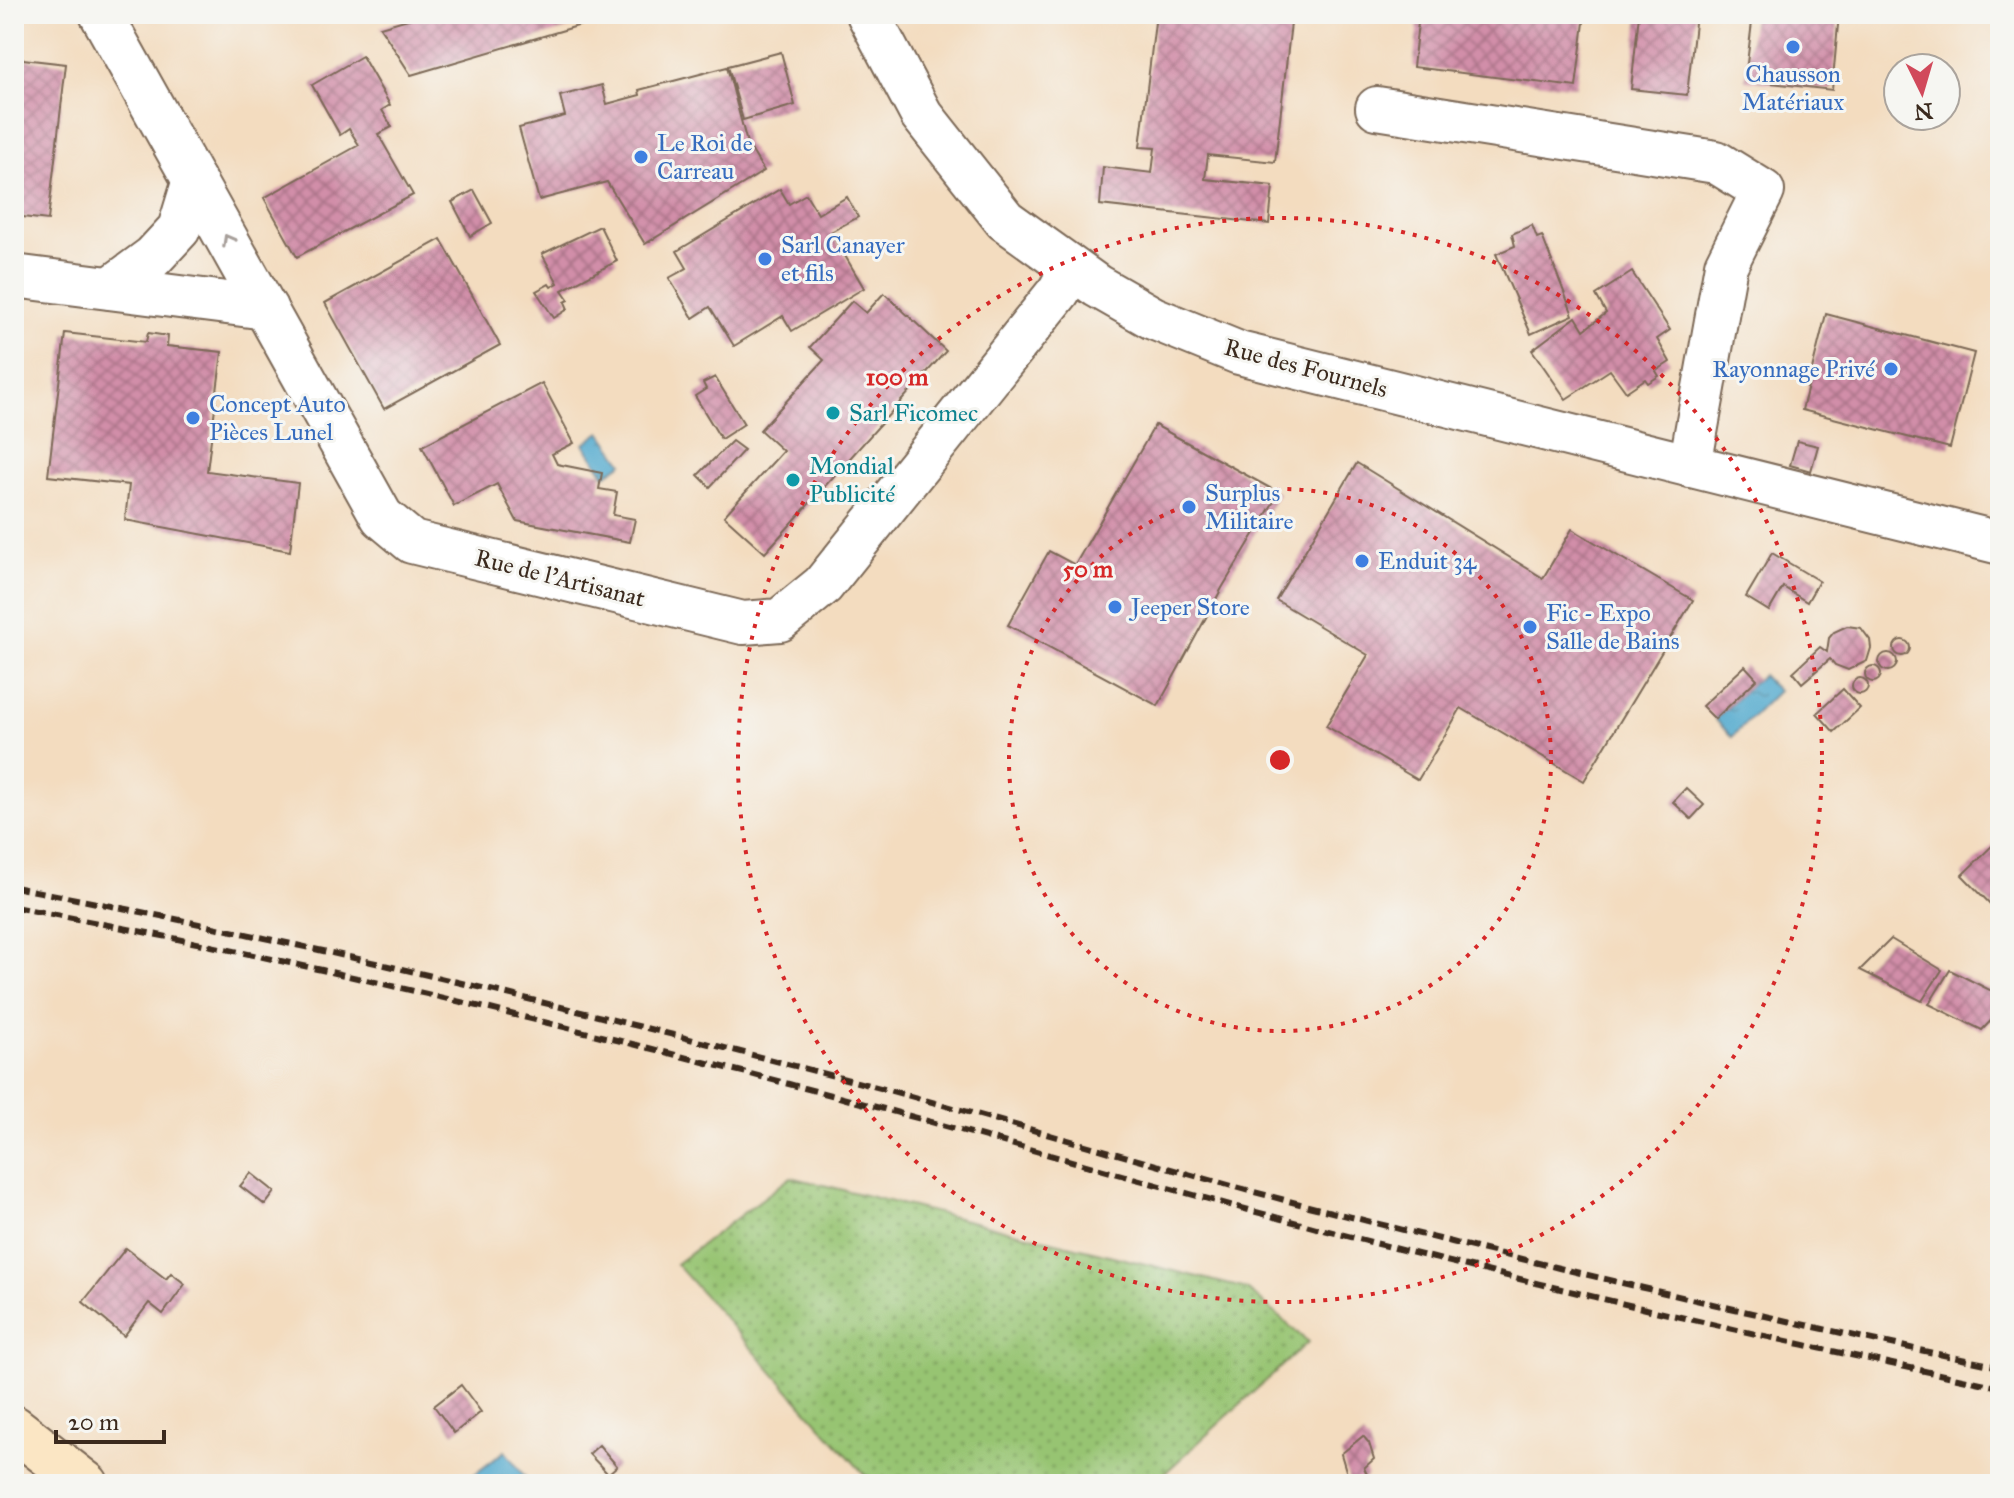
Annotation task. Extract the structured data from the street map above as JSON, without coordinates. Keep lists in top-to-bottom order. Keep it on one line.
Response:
{"streets":{"street":["Rue des Fournels","Rue de l'Artisanat"]},"crossings":[["Rue des Fournels","Rue de l'Artisanat"]],"places":["Chausson Matériaux","Le Roi de Carreau","Sarl Canayer et fils","Rayonnage Privé","Sarl Ficomec","Concept Auto Pièces Lunel","Mondial Publicité","Surplus Militaire","Enduit 34","Jeeper Store","Fic - Expo Salle de Bains"],"scale_bar":"20 m","north":"bottom","rings":["100 m","50 m"]}
